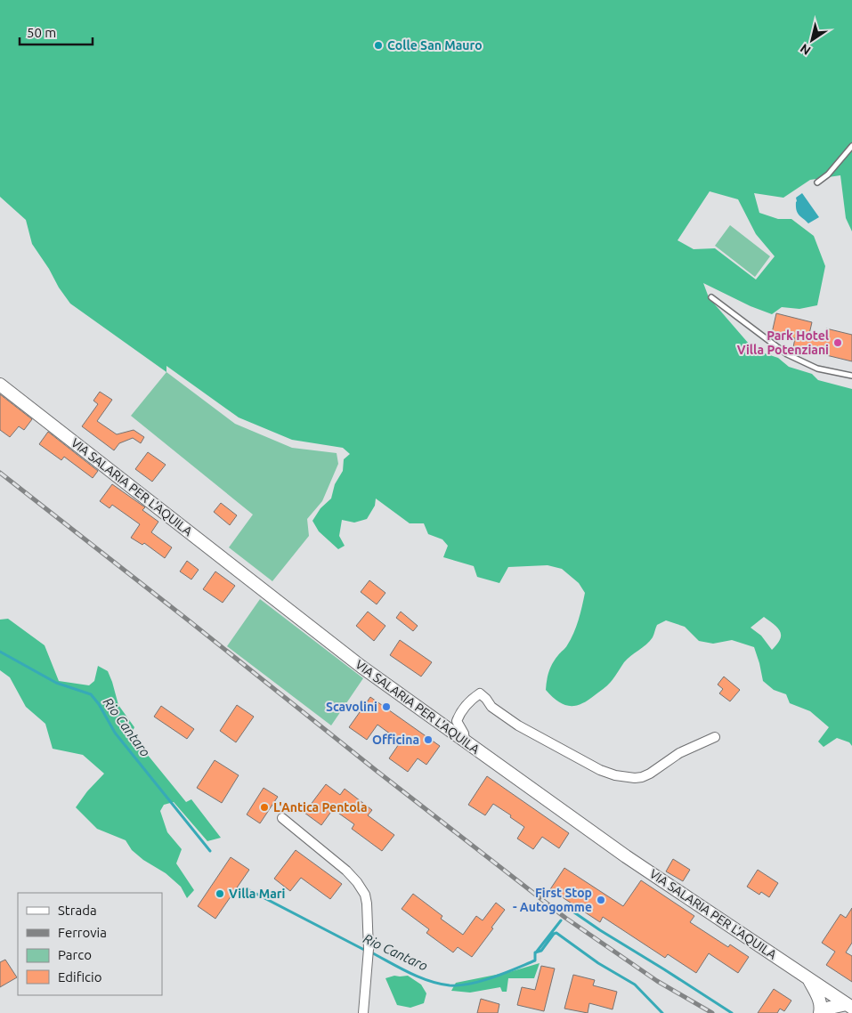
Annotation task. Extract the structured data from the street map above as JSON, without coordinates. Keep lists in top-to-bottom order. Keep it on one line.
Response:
{"streets":{"main road":["VIA SALARIA PER L'AQUILA"]},"water":["Rio Cantaro"],"places":["Colle San Mauro","Park Hotel Villa Potenziani","Scavolini","Officina","L'Antica Pentola","Villa Mari","First Stop - Autogomme"],"legend":["Strada","Ferrovia","Parco","Edificio"],"scale_bar":"50 m","north":"bottom left"}
